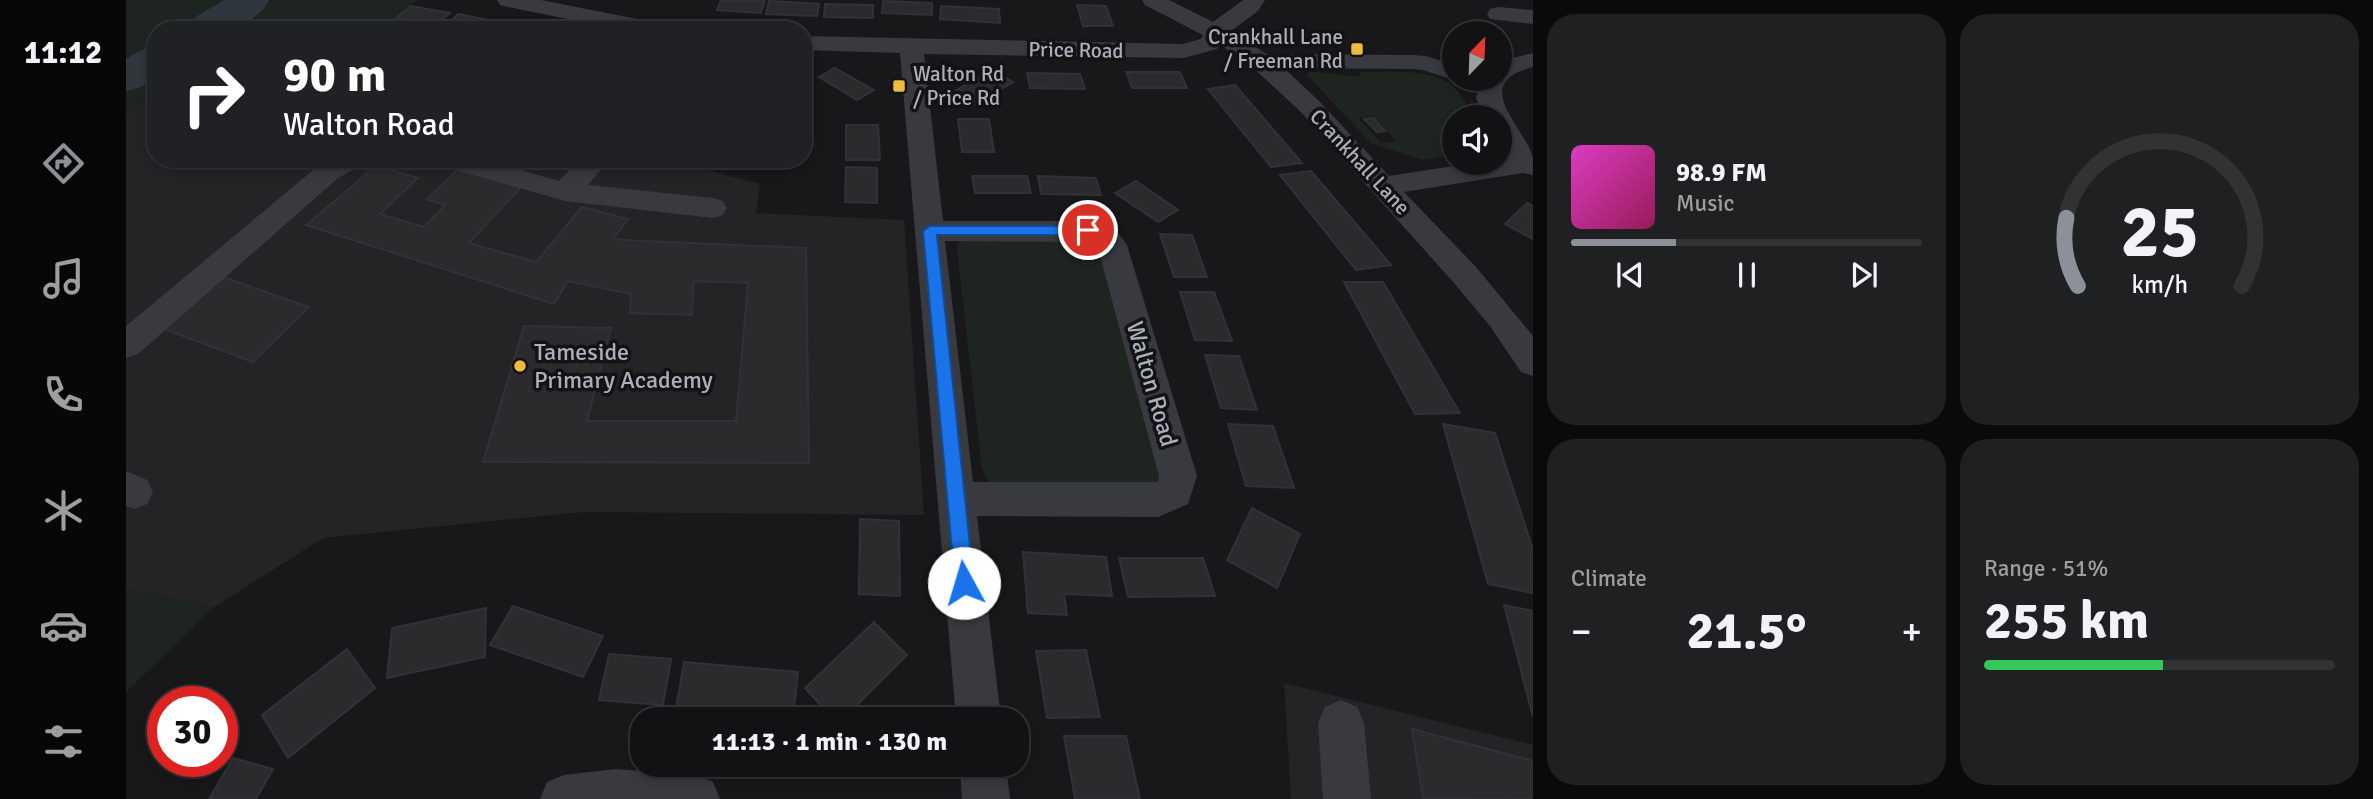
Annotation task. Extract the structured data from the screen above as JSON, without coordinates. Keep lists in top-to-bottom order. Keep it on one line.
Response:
{"streets":{"street":["Price Road","Crankhall Lane","Walton Road"]},"crossings":[["Price Road","Crankhall Lane"]],"places":{"transit":["Crankhall Lane / Freeman Rd","Walton Rd / Price Rd"],"other":["Tameside Primary Academy"]},"north":"top right","page":{"tabs":"11:12","turn":["90 m","Walton Road"],"song":["98.9 FM","Music"],"tile":["Climate",["Range · 51%","255 km"]],"heat":["−","21.5°","+"],"limit":"30","trip":"11:13 · 1 min · 130 m","gauge":["25","km/h"]}}
